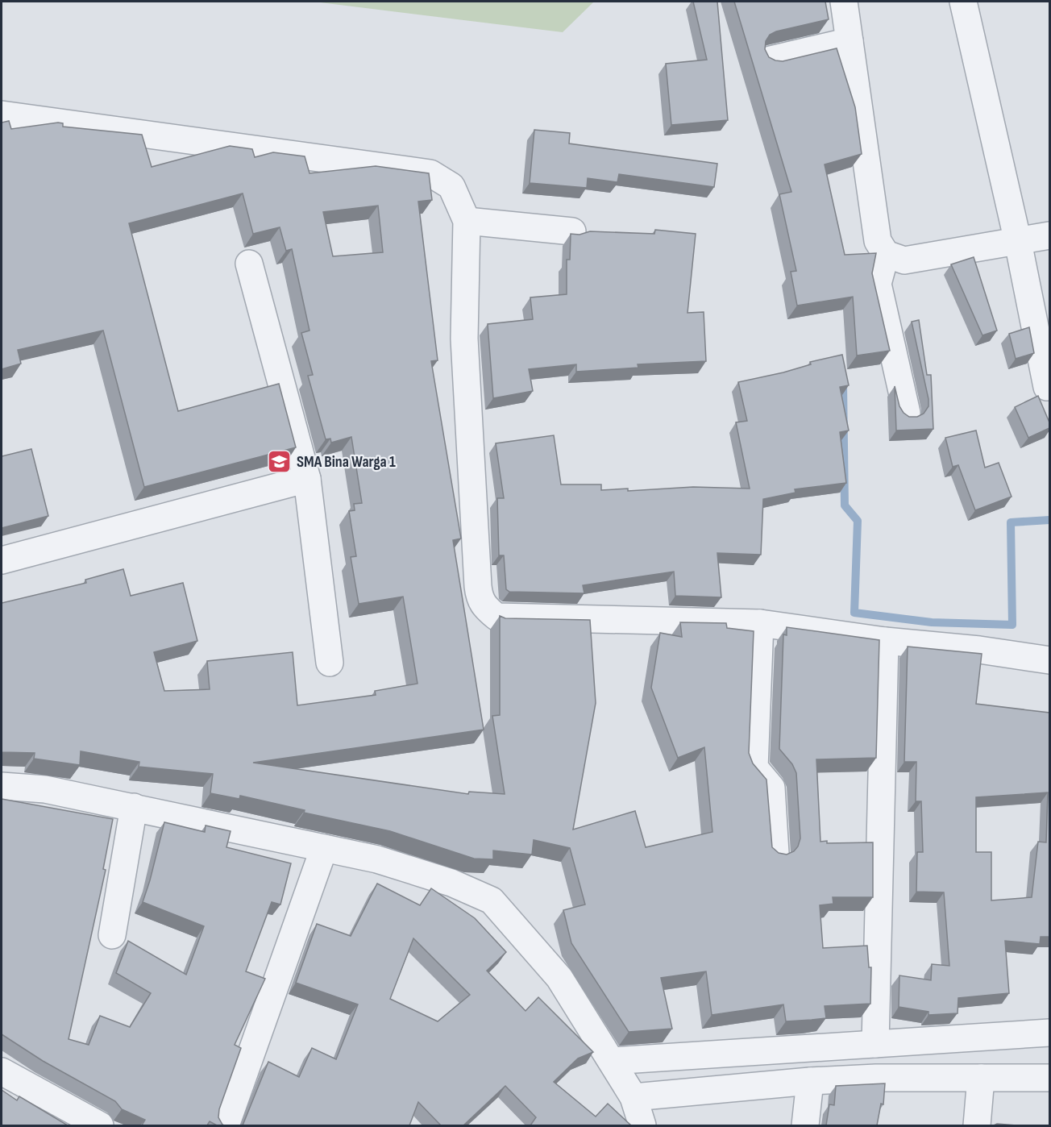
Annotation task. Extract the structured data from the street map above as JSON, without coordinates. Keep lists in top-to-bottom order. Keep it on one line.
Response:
{"places":{"school or university":["SMA Bina Warga 1"]}}
